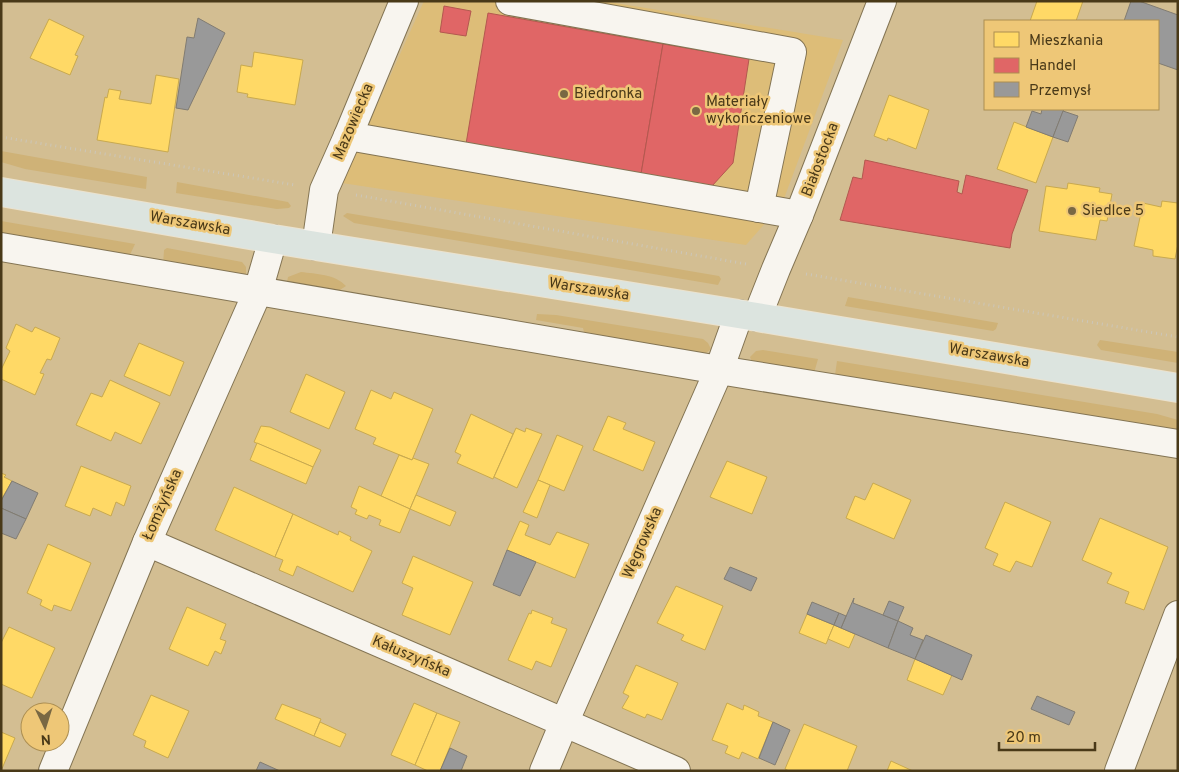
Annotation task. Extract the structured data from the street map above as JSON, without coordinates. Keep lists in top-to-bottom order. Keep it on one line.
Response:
{"streets":{"main road":["Warszawska"],"street":["Mazowiecka","Białostocka","Łomżyńska","Węgrowska","Kałuszyńska"]},"crossings":[["Mazowiecka","Warszawska"],["Białostocka","Warszawska"],["Białostocka","Węgrowska"],["Warszawska","Łomżyńska"],["Warszawska","Węgrowska"],["Łomżyńska","Kałuszyńska"],["Węgrowska","Kałuszyńska"]],"places":["Biedronka","Materiały wykończeniowe","Siedlce 5"],"legend":["Mieszkania","Handel","Przemysł"],"scale_bar":"20 m","north":"bottom"}
